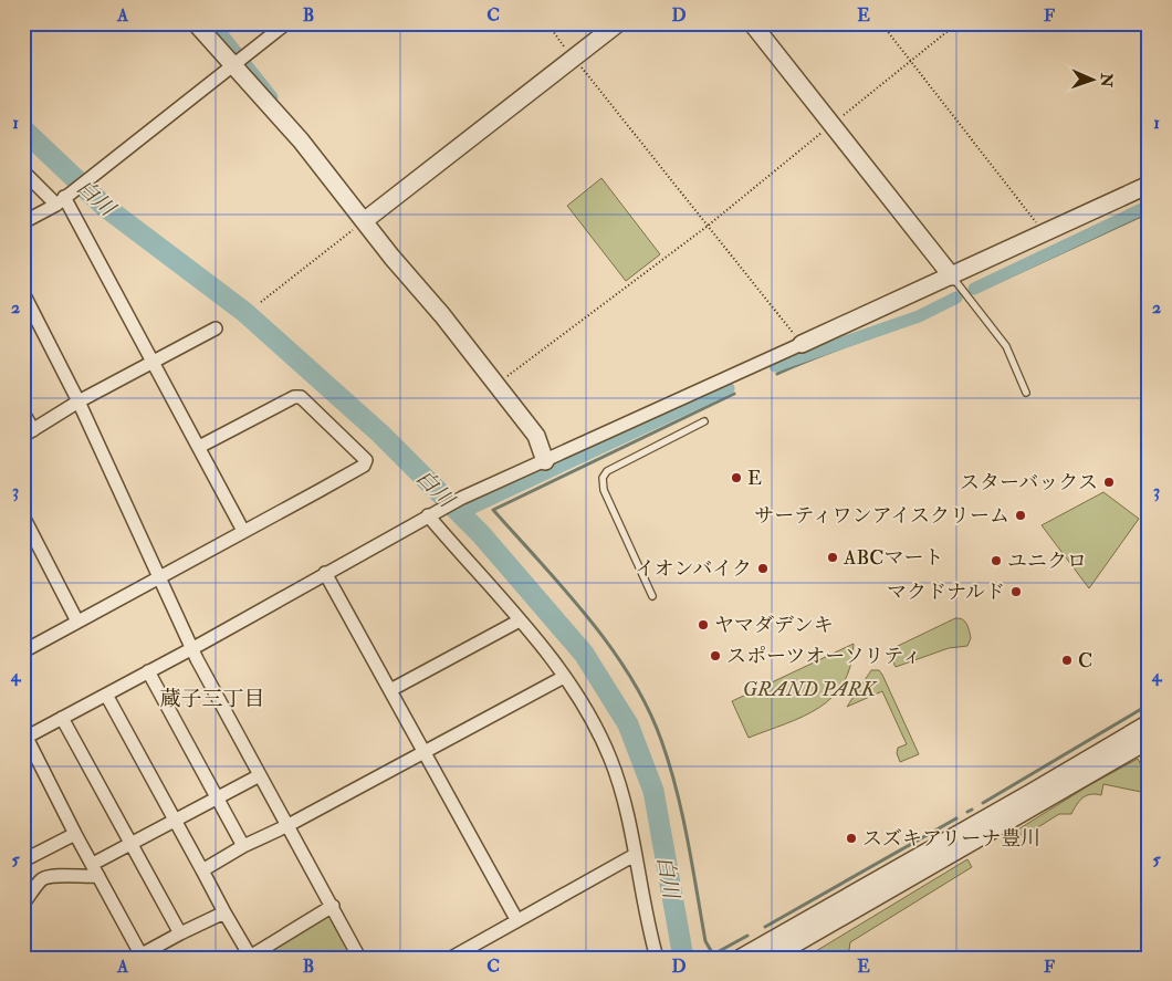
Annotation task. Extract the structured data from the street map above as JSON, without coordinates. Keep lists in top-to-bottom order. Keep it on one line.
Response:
{"districts":["蔵子三丁目"],"water":["白川"],"parks":["GRAND PARK"],"places":["E","スターバックス","サーティワンアイスクリーム","ABCマート","ユニクロ","イオンバイク","マクドナルド","ヤマダデンキ","スポーツオーソリティ","C","スズキアリーナ豊川"],"north":"right","grid":{"columns":["A","B","C","D","E","F"],"rows":["1","2","3","4","5"]}}
